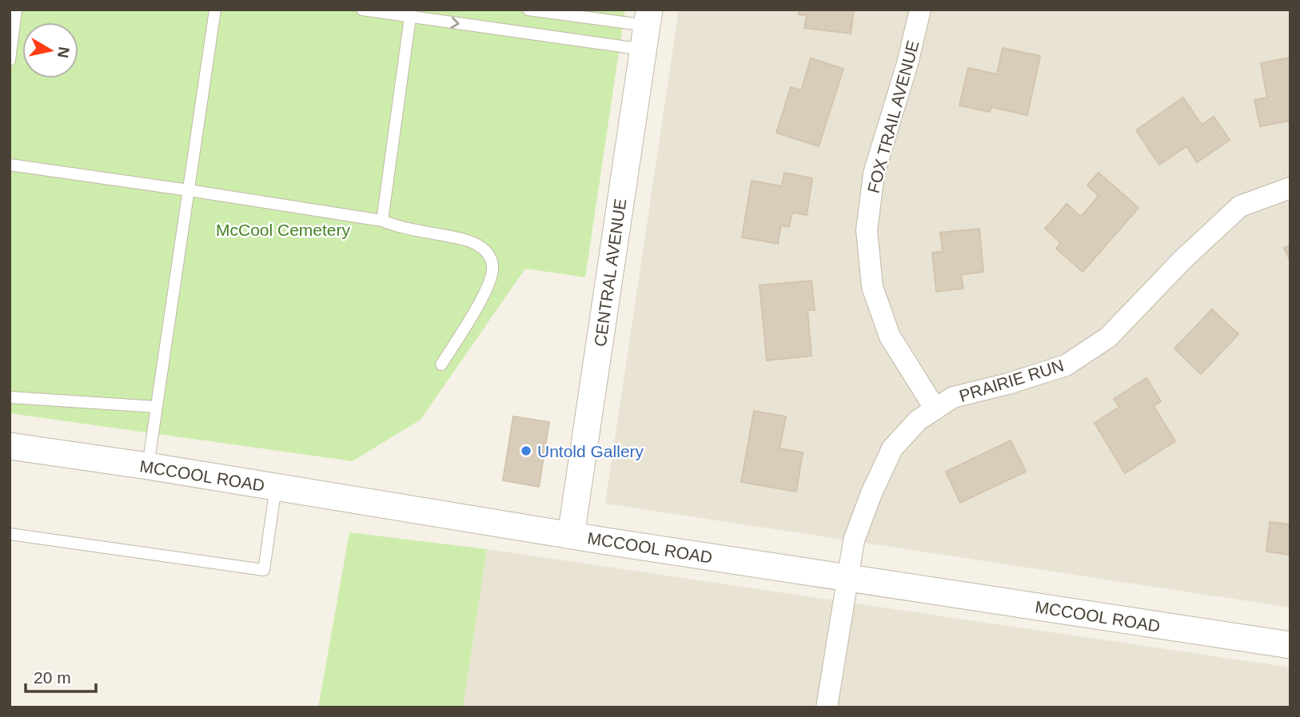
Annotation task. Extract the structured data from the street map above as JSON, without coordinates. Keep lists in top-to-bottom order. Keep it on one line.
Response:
{"streets":{"street":["FOX TRAIL AVENUE","CENTRAL AVENUE","PRAIRIE RUN","MCCOOL ROAD"]},"crossings":[["FOX TRAIL AVENUE","PRAIRIE RUN"],["CENTRAL AVENUE","MCCOOL ROAD"],["PRAIRIE RUN","MCCOOL ROAD"]],"parks":["McCool Cemetery"],"places":["Untold Gallery"],"scale_bar":"20 m","north":"right"}
